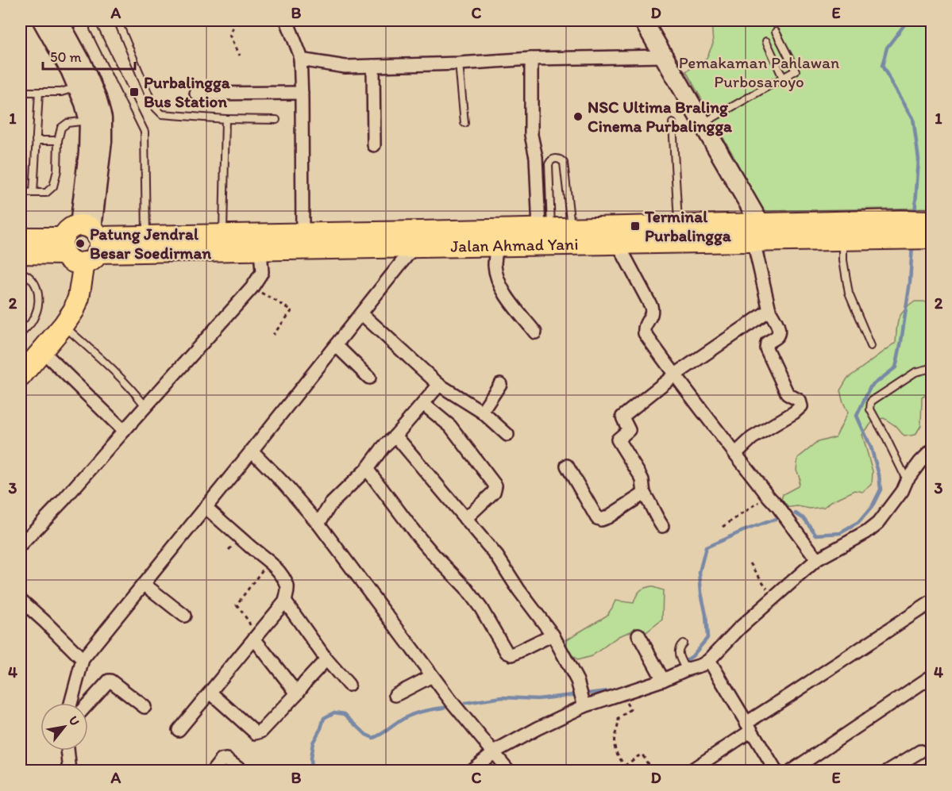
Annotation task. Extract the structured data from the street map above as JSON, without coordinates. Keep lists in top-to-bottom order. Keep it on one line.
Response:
{"streets":{"main road":["Jalan Ahmad Yani"]},"parks":["Pemakaman Pahlawan Purbosaroyo"],"places":{"transit":["Purbalingga Bus Station","Terminal Purbalingga"],"other":["NSC Ultima Braling Cinema Purbalingga","Patung Jendral Besar Soedirman"]},"scale_bar":"50 m","north":"top right","grid":{"columns":["A","B","C","D","E"],"rows":["1","2","3","4"]}}
